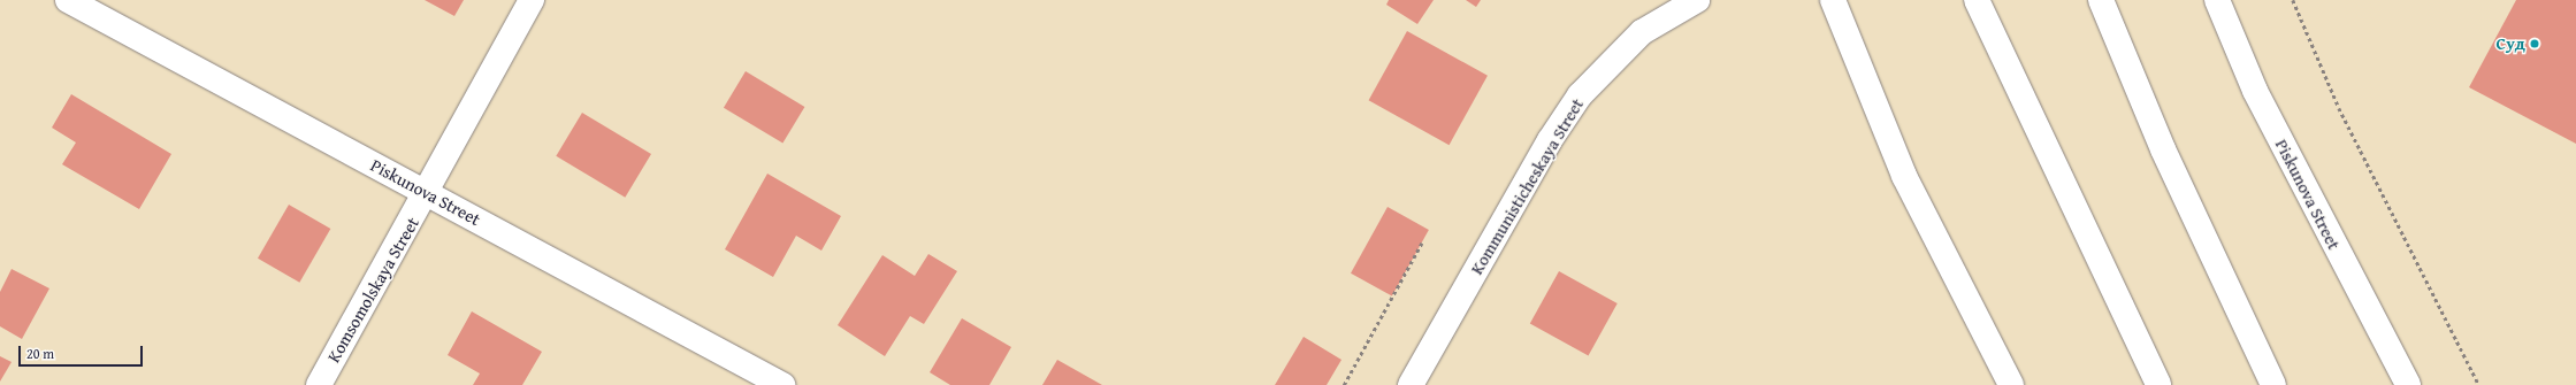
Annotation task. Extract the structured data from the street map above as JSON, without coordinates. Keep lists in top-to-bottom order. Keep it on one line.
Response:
{"streets":{"street":["Kommunisticheskaya Street","Piskunova Street","Komsomolskaya Street"]},"crossings":[["Piskunova Street","Komsomolskaya Street"]],"places":["Суд"],"scale_bar":"20 m"}
